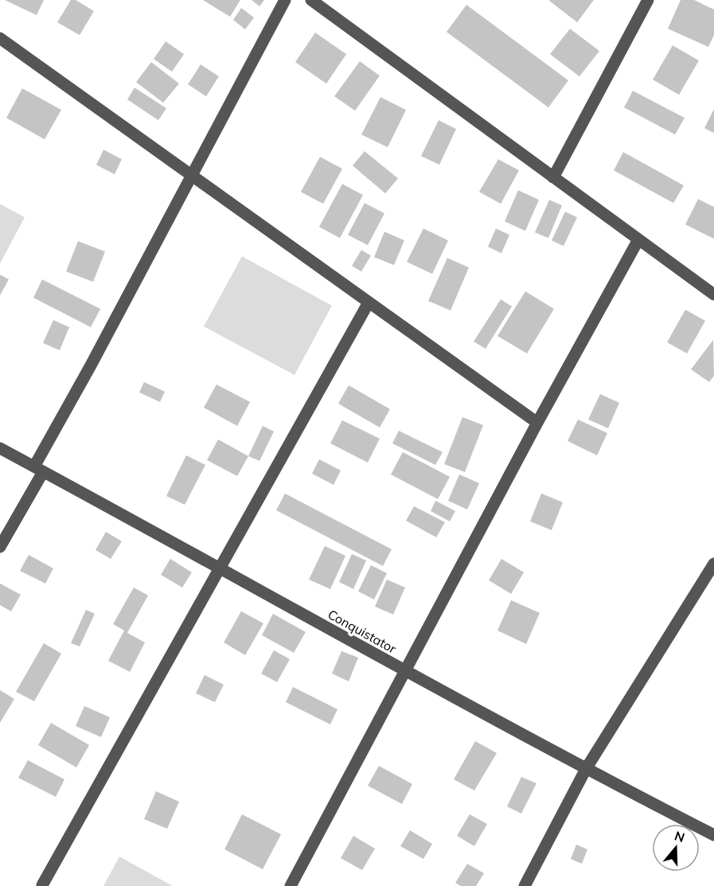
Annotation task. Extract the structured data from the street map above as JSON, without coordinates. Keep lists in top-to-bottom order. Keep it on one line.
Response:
{"streets":{"street":["Conquistator"]},"north":"top"}
